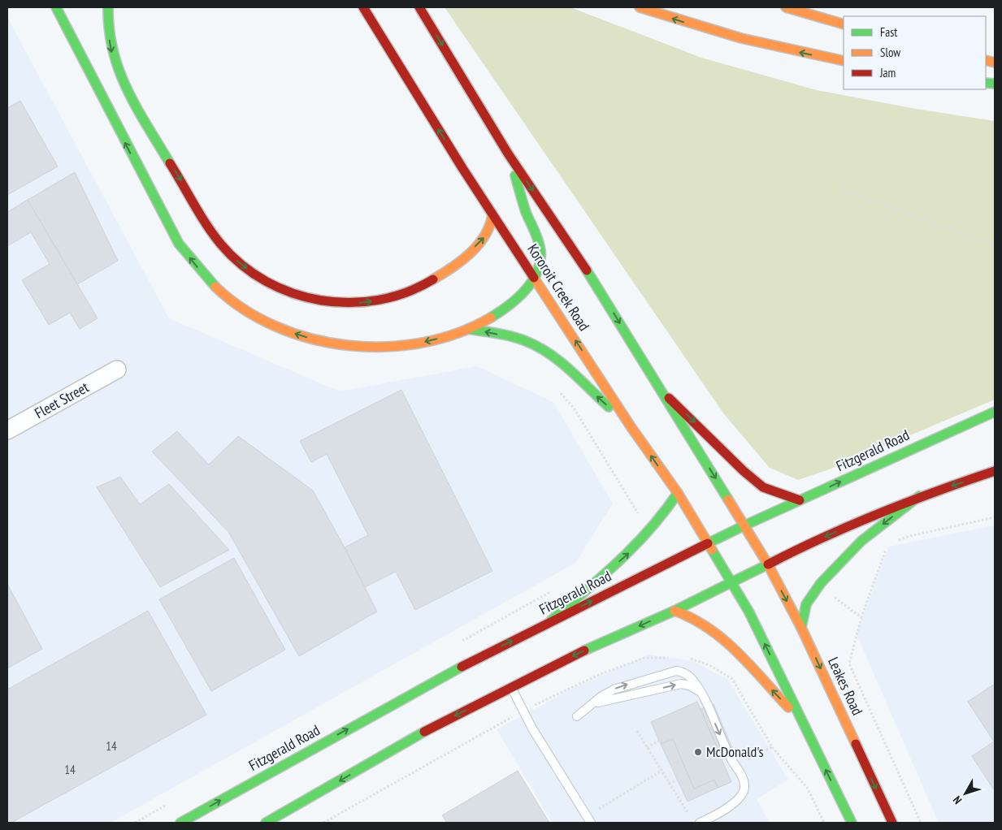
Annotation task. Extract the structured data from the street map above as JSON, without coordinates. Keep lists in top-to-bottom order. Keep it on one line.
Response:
{"streets":{"main road":["Kororoit Creek Road","Fitzgerald Road","Leakes Road"],"street":["Fleet Street"]},"crossings":[["Kororoit Creek Road","Fitzgerald Road"]],"places":["McDonald's"],"house_numbers":["14","14"],"legend":["Fast","Slow","Jam"],"north":"bottom left"}
